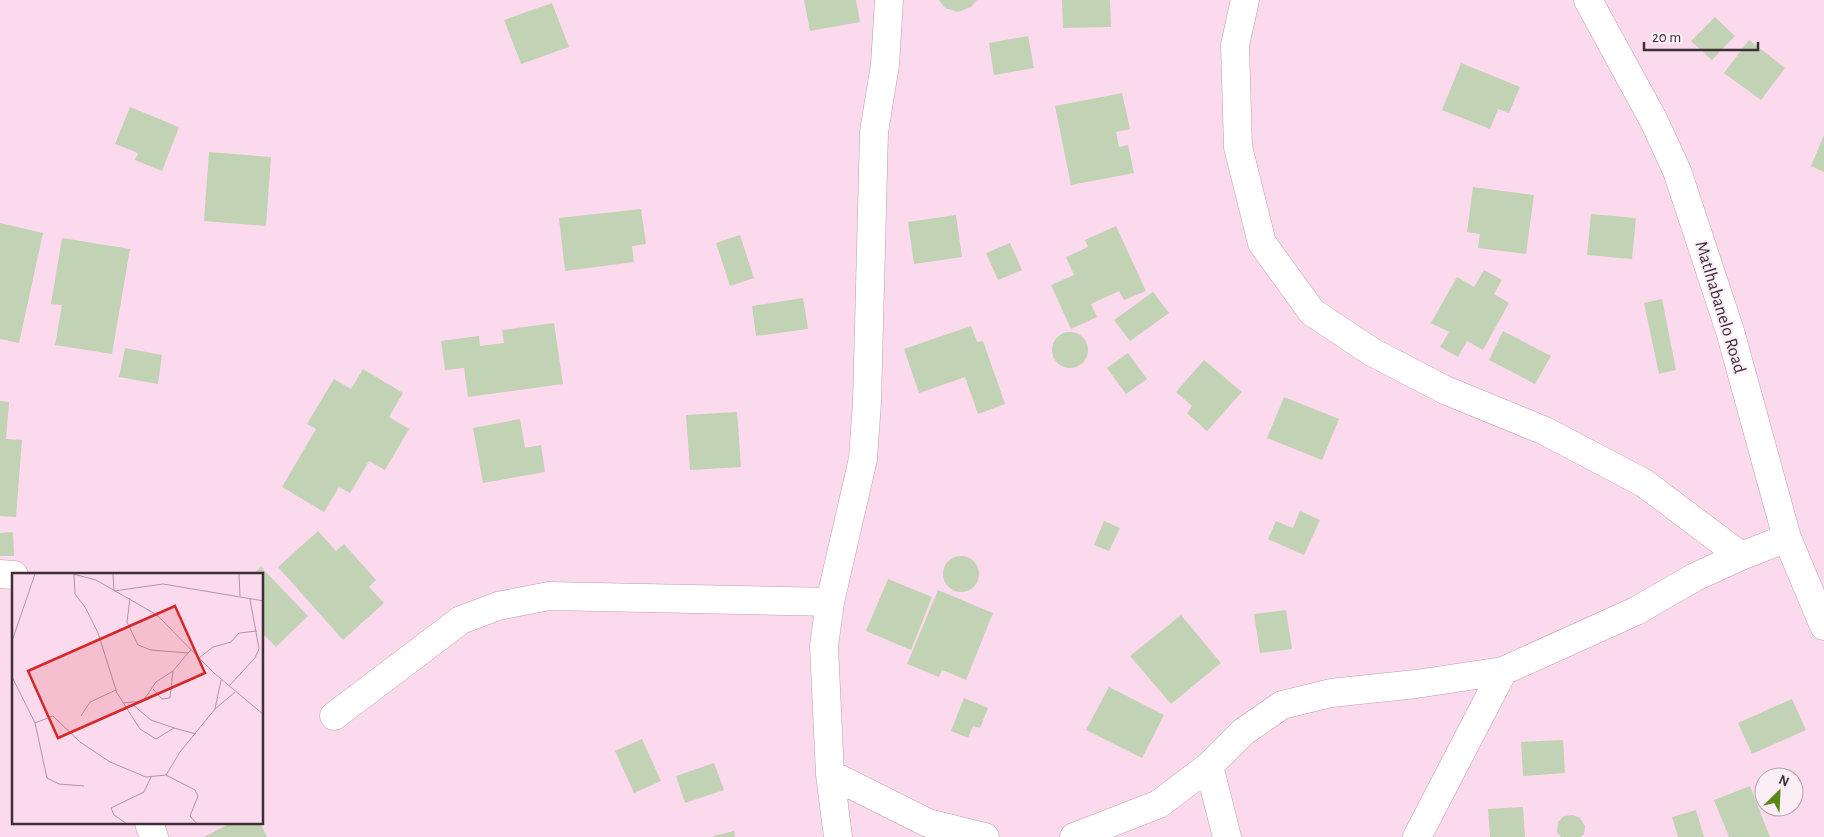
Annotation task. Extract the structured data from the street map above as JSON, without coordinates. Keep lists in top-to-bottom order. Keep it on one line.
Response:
{"streets":{"street":["Matlhabanelo Road"]},"scale_bar":"20 m","north":"top right"}
